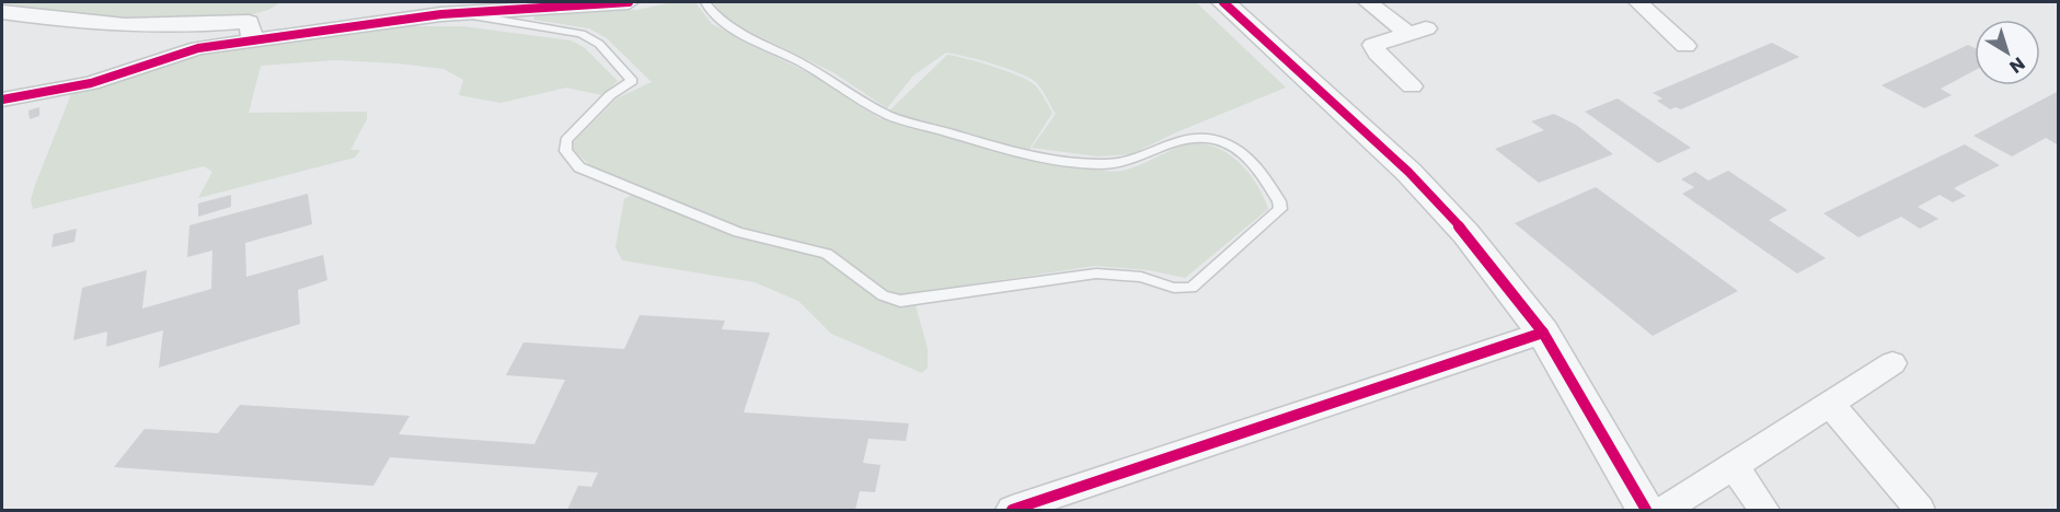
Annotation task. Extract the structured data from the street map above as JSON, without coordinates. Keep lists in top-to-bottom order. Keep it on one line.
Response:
{"north":"bottom right"}
